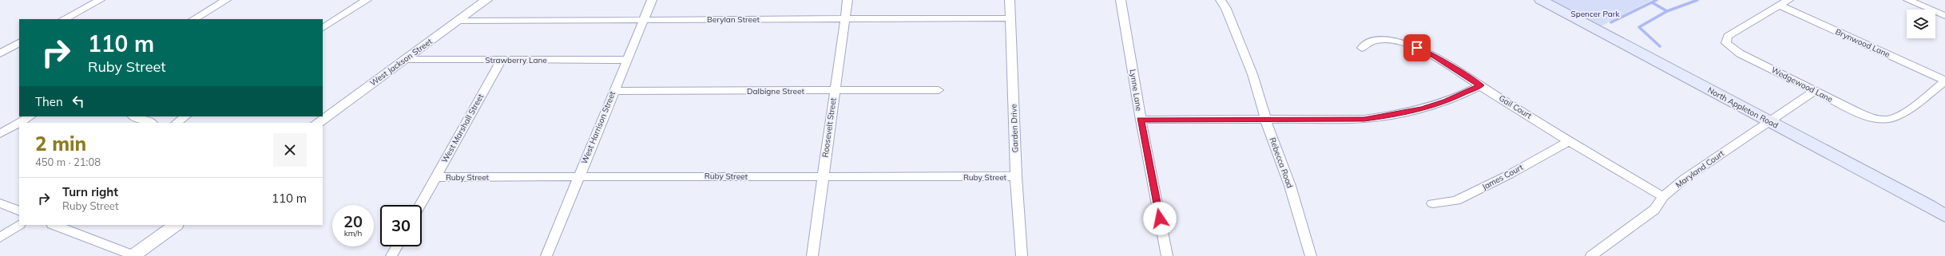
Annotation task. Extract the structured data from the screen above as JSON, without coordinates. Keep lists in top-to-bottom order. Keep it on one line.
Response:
{"streets":{"main road":["North Appleton Road"],"street":["Berylan Street","Brynwood Lane","Strawberry Lane","West Jackson Street","Wedgewood Lane","Lynne Lane","Dalbigne Street","Gail Court","West Harrison Street","Roosevelt Street","West Marshall Street","Garden Drive","Rebecca Road","Maryland Court","Ruby Street","James Court"]},"crossings":[["Berylan Street","West Jackson Street"],["Berylan Street","West Harrison Street"],["Berylan Street","Roosevelt Street"],["Berylan Street","Garden Drive"],["Brynwood Lane","Wedgewood Lane"],["Strawberry Lane","West Jackson Street"],["Strawberry Lane","West Harrison Street"],["Strawberry Lane","West Marshall Street"],["Wedgewood Lane","Maryland Court"],["Dalbigne Street","West Harrison Street"],["Dalbigne Street","Roosevelt Street"],["Gail Court","Maryland Court"],["Gail Court","James Court"],["North Appleton Road","Maryland Court"],["West Harrison Street","Ruby Street"],["Roosevelt Street","Ruby Street"],["West Marshall Street","Ruby Street"],["Garden Drive","Ruby Street"]],"parks":["Spencer Park"],"page":{"turn":["110 m","Ruby Street"],"then":"Then","heading":["2 min","450 m · 21:08"],"list":[{"name":"Turn right","note":"Ruby Street","value":"110 m"}],"speed":"20 km/h","limit":"30"}}
